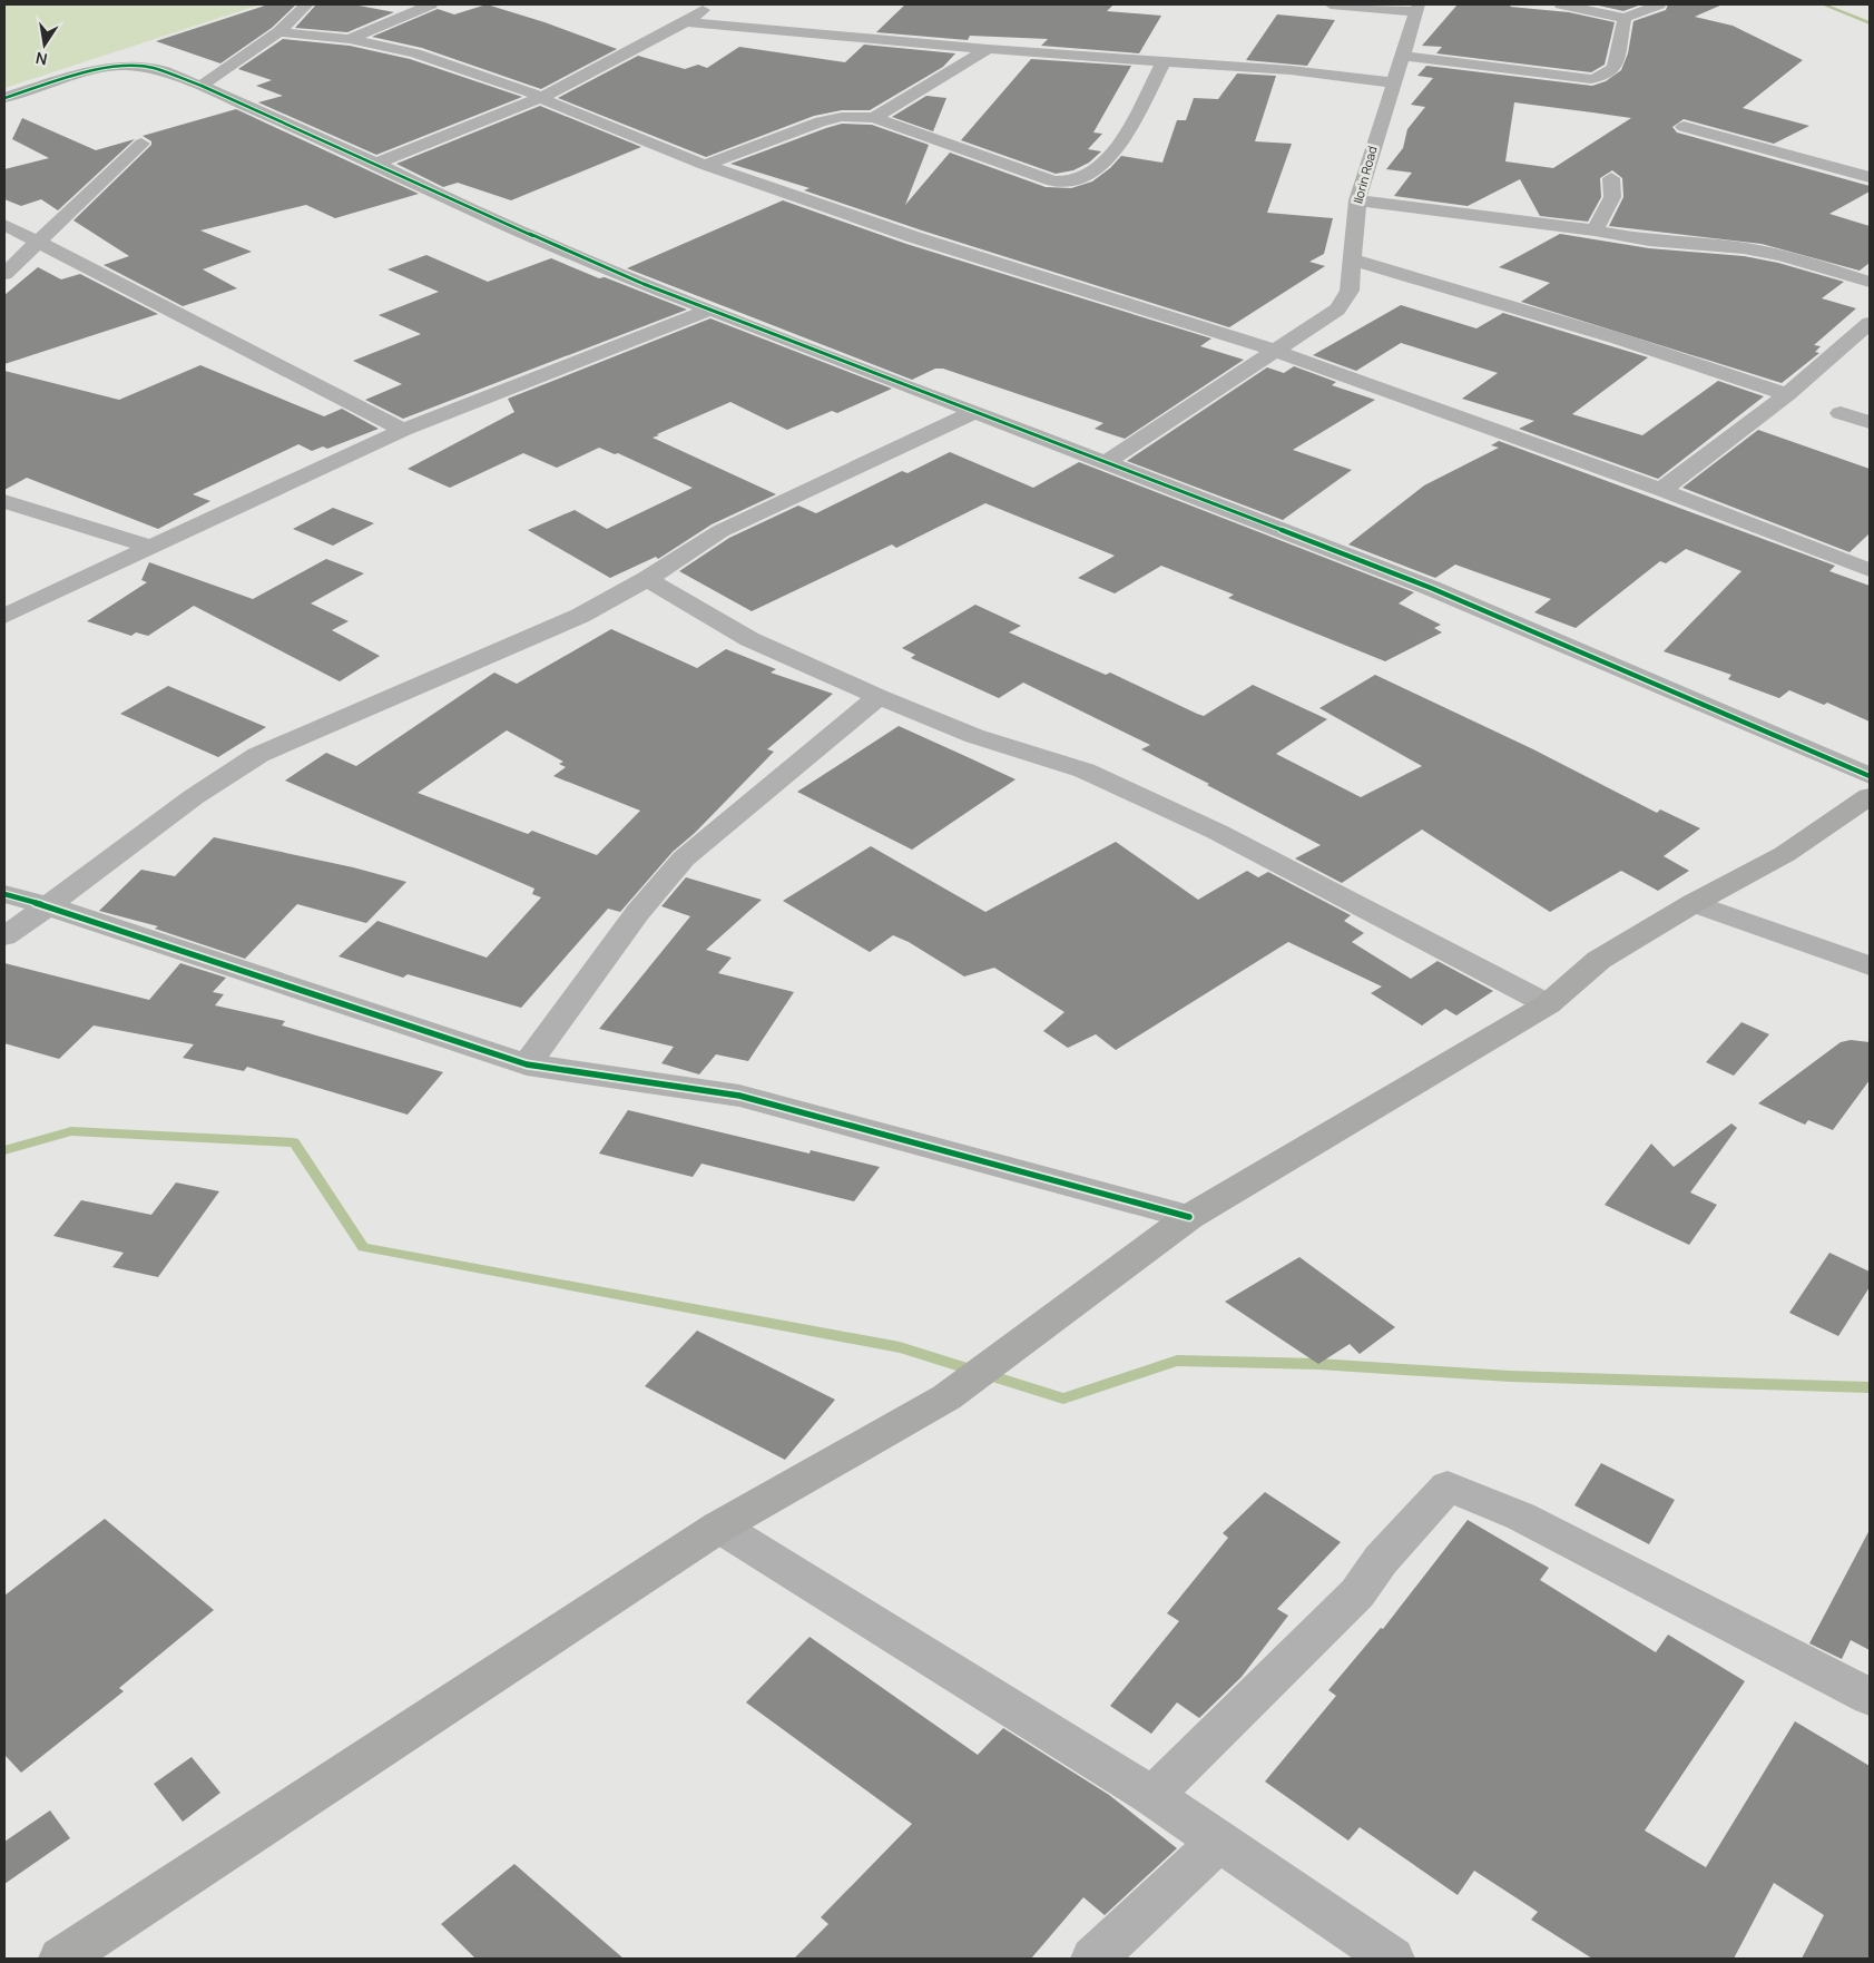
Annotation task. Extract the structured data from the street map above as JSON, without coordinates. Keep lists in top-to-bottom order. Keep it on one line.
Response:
{"streets":{"street":["Ilorin Road"]},"north":"bottom"}
